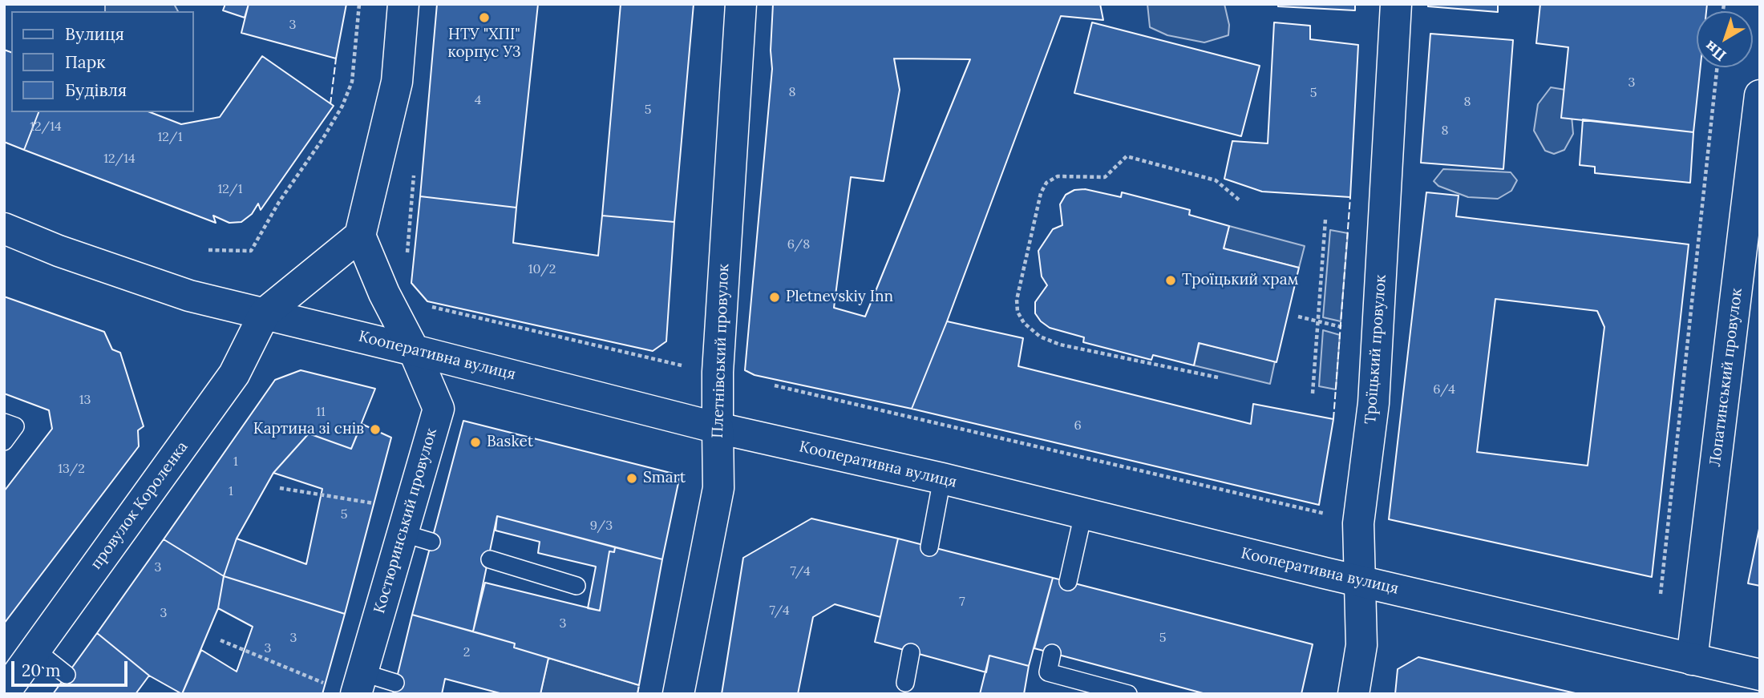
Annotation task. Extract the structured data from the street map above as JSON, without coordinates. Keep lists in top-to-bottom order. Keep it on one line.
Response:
{"streets":{"street":["Троїцький провулок","Плетнівський провулок","Кооперативна вулиця","Лопатинський провулок","провулок Короленка","Костюринський провулок"]},"crossings":[["Троїцький провулок","Кооперативна вулиця"],["Плетнівський провулок","Кооперативна вулиця"],["Кооперативна вулиця","Лопатинський провулок"],["Кооперативна вулиця","провулок Короленка"],["Кооперативна вулиця","Костюринський провулок"]],"places":["НТУ \"ХПІ\" корпус У3","Троїцький храм","Pletnevskiy Inn","Картина зі снів","Basket","Smart"],"house_numbers":["3","3","8","5","4","8","5","12/14","8","12/1","12/14","12/1","6/8","10/2","6/4","13","11","6","1","13/2","1","5","9/3","3","7/4","7","7/4","3","3","3","5","3","2"],"legend":["Вулиця","Парк","Будівля"],"scale_bar":"20 m","north":"bottom left"}
